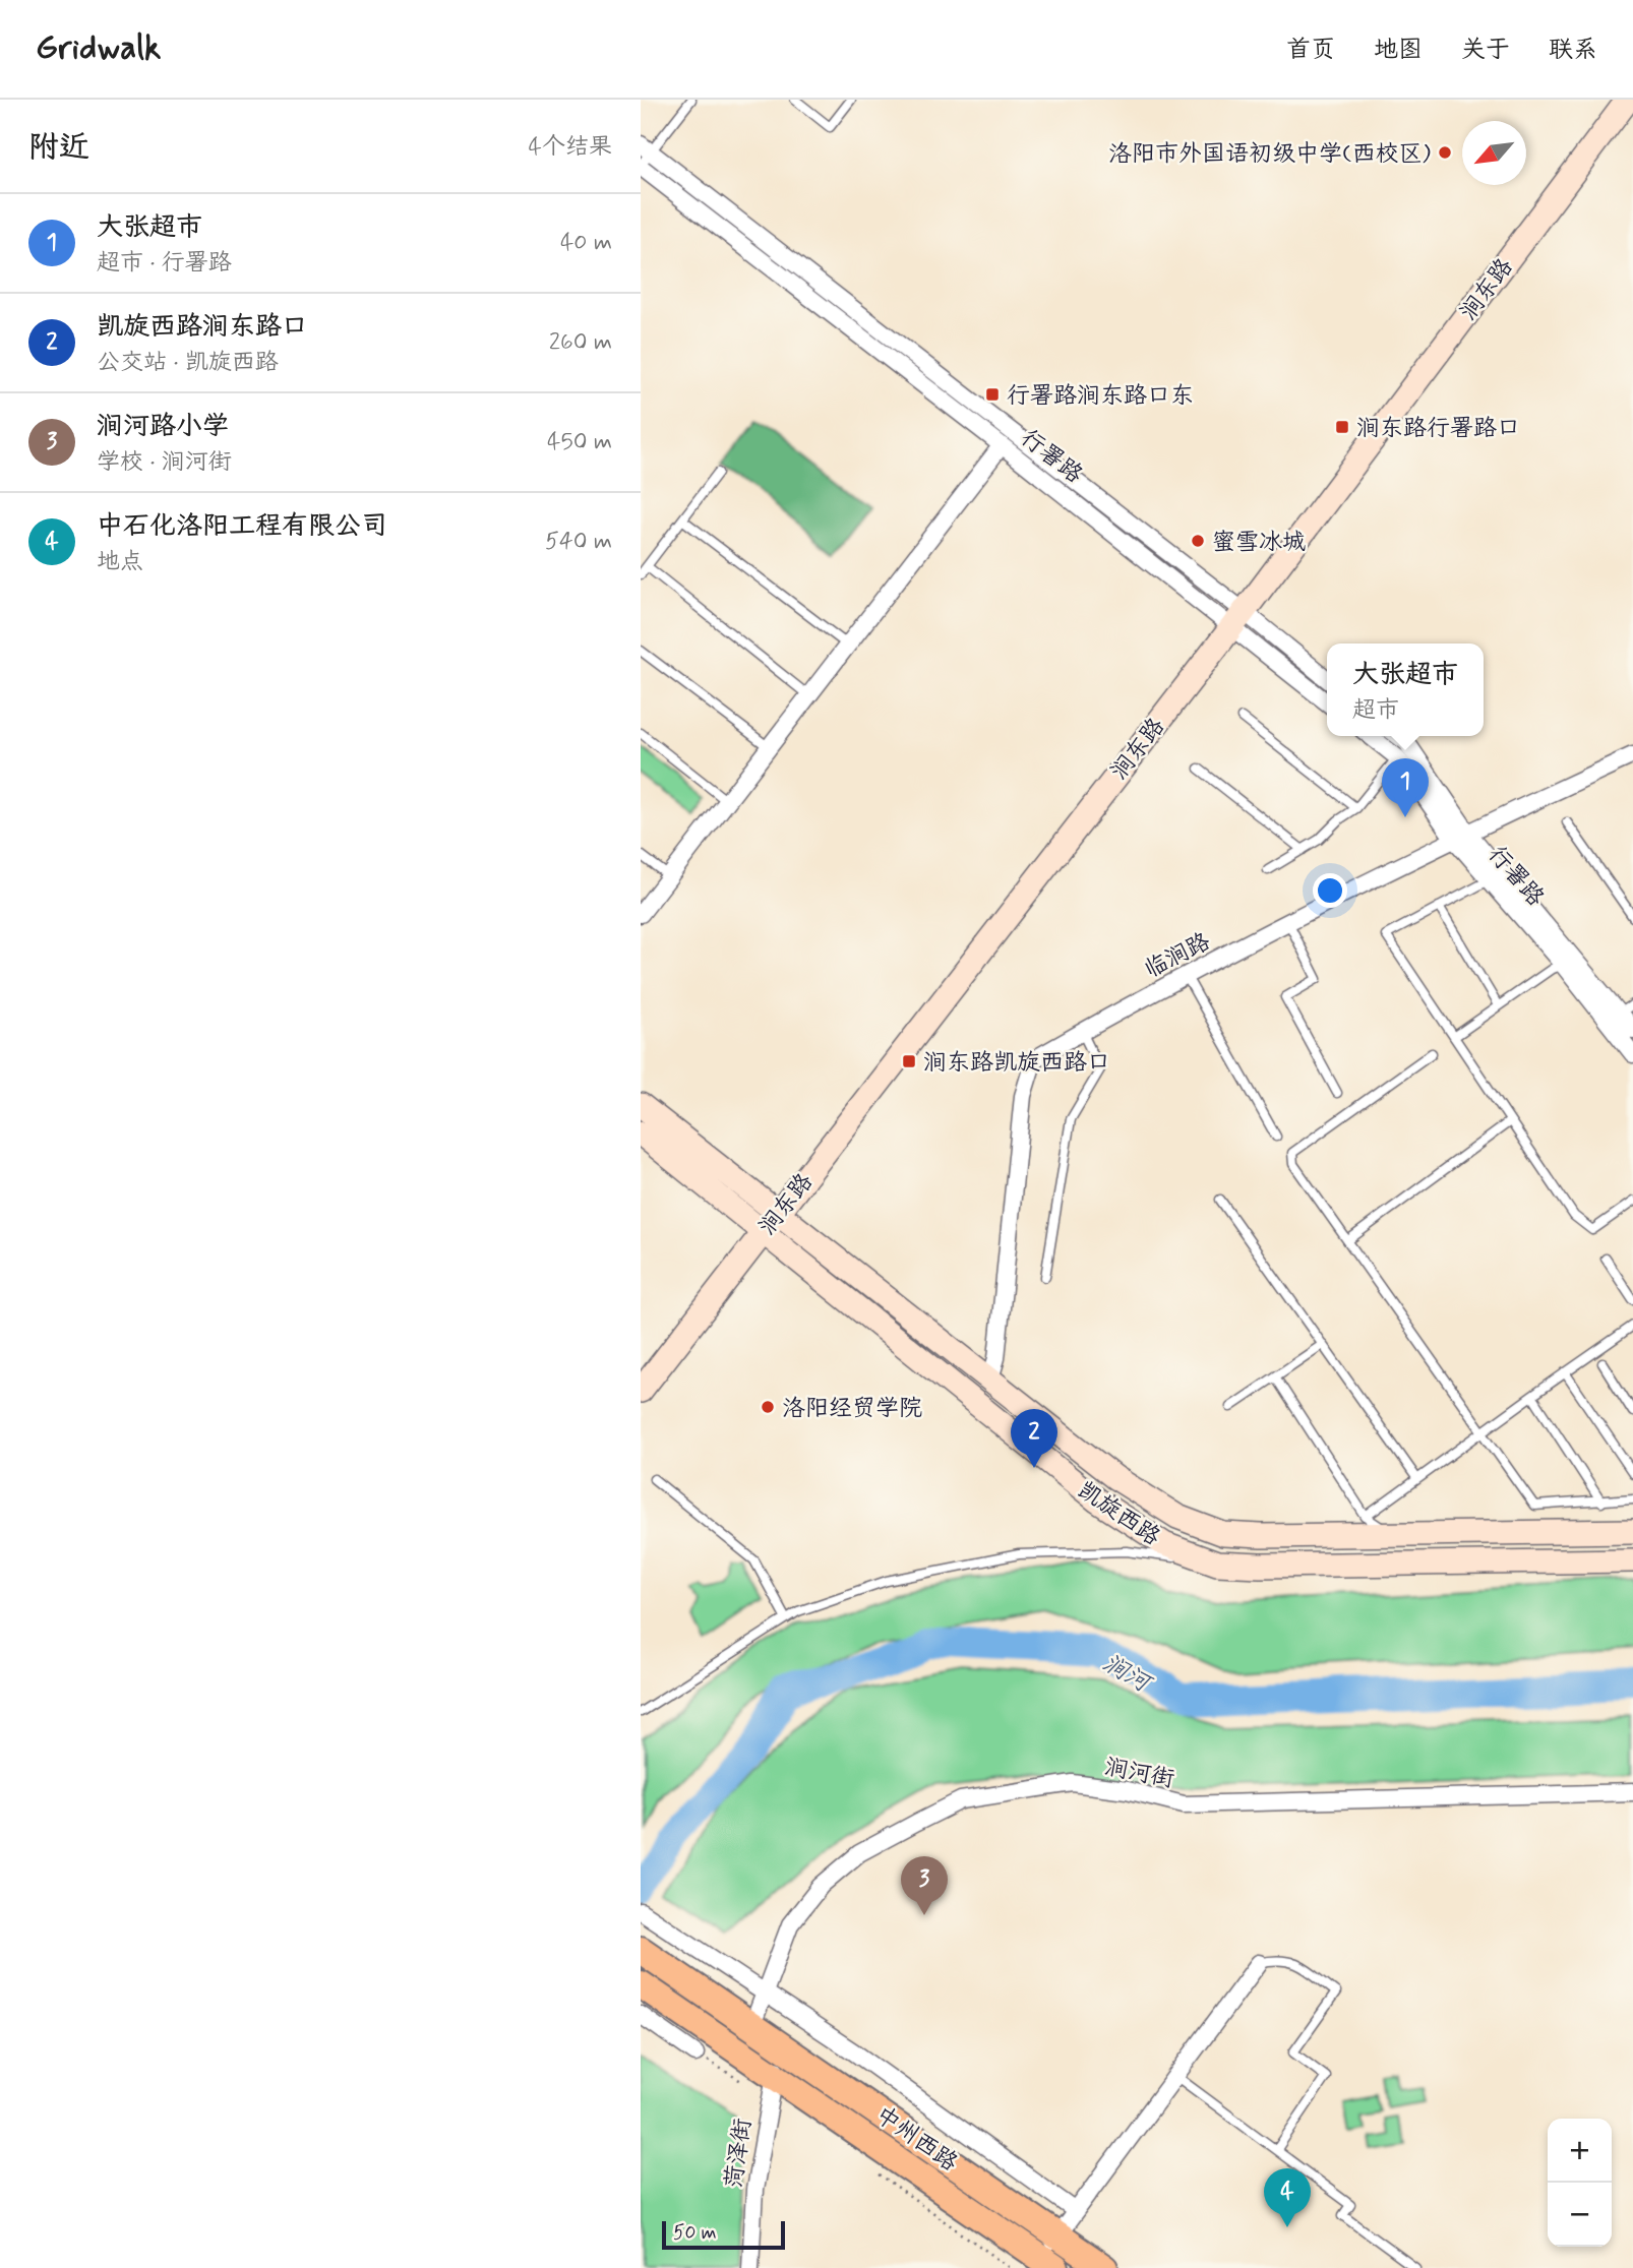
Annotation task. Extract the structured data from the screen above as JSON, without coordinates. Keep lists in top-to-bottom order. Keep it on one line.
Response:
{"streets":{"main road":["中州西路"],"street":["涧东路","行署路","临涧路","凯旋西路","涧河街","菏泽街"]},"crossings":[["涧东路","行署路"],["涧东路","凯旋西路"],["行署路","临涧路"],["临涧路","凯旋西路"],["涧河街","中州西路"],["中州西路","菏泽街"]],"water":["涧河"],"places":{"other":["洛阳市外国语初级中学(西校区)","蜜雪冰城","洛阳经贸学院"],"transit":["行署路涧东路口东","涧东路行署路口","涧东路凯旋西路口"]},"scale_bar":"50 m","north":"bottom left","page":{"header":"Gridwalk","nav":["首页","地图","关于","联系"],"heading":["附近","4个结果"],"list":[{"mark":"1","name":"大张超市","note":"超市 · 行署路","value":"40 m"},{"mark":"2","name":"凯旋西路涧东路口","note":"公交站 · 凯旋西路","value":"260 m"},{"mark":"3","name":"涧河路小学","note":"学校 · 涧河街","value":"450 m"},{"mark":"4","name":"中石化洛阳工程有限公司","note":"地点","value":"540 m"}],"popup":["大张超市","超市"],"pins":["1","2","3","4"],"map_buttons":["+","−"],"scale":"50 m"}}
